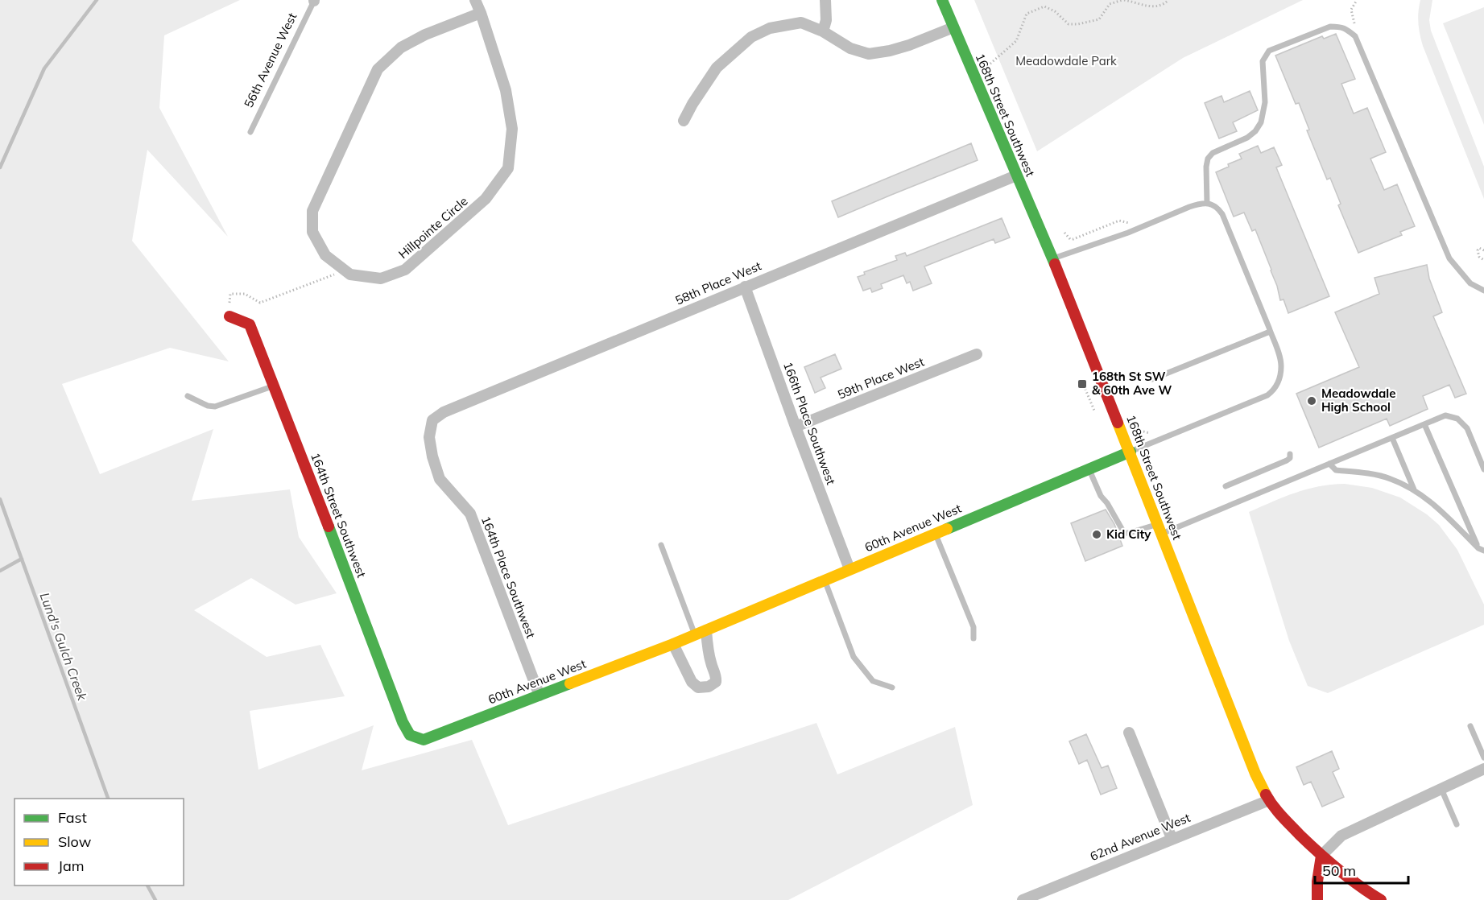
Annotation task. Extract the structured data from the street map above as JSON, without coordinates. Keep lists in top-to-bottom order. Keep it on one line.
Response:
{"streets":{"street":["168th Street Southwest","Hillpointe Circle","58th Place West","59th Place West","166th Place Southwest","164th Street Southwest","60th Avenue West","164th Place Southwest","62nd Avenue West"],"lane":["56th Avenue West"]},"crossings":[["168th Street Southwest","58th Place West"],["168th Street Southwest","60th Avenue West"],["168th Street Southwest","62nd Avenue West"],["58th Place West","166th Place Southwest"],["58th Place West","164th Place Southwest"],["59th Place West","166th Place Southwest"],["166th Place Southwest","60th Avenue West"],["164th Street Southwest","60th Avenue West"],["60th Avenue West","164th Place Southwest"]],"water":["Lund's Gulch Creek"],"parks":["Meadowdale Park"],"places":{"transit":["168th St SW & 60th Ave W"],"other":["Meadowdale High School","Kid City"]},"legend":["Fast","Slow","Jam"],"scale_bar":"50 m"}
